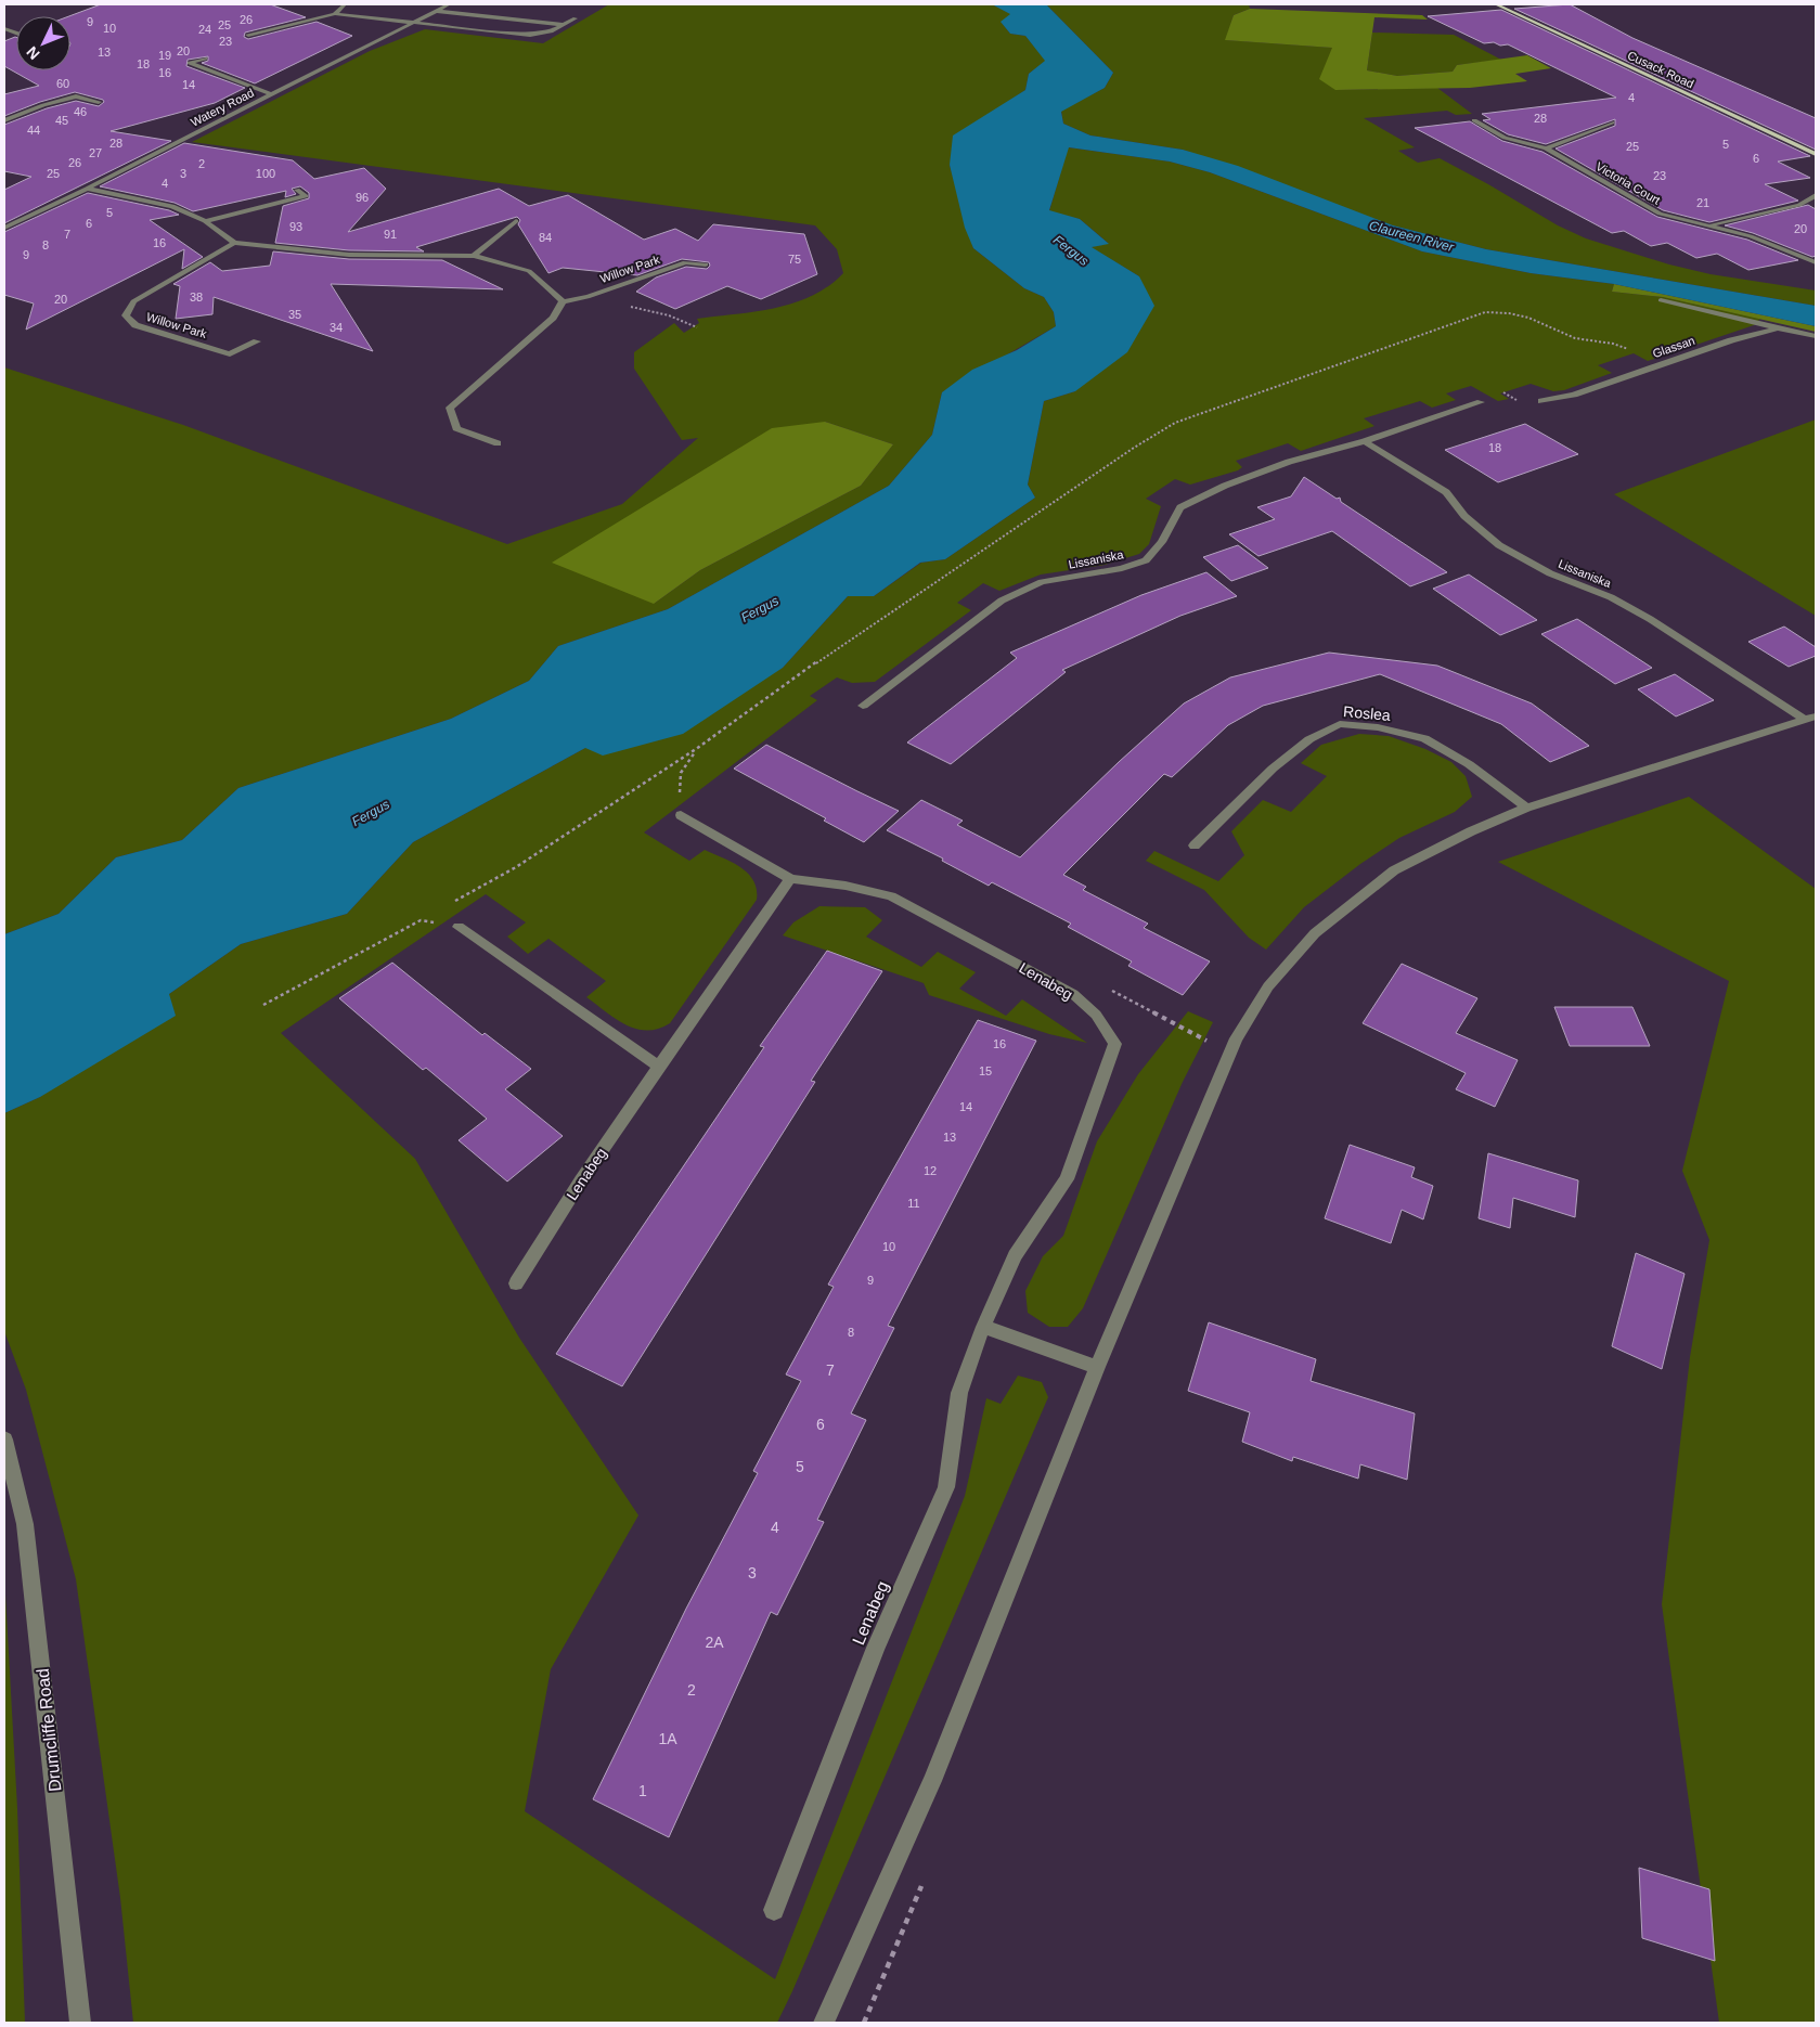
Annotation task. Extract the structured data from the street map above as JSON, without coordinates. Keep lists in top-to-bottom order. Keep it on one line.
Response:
{"streets":{"main road":["Cusack Road"],"street":["Watery Road","Victoria Court","Willow Park","Glassan","Lissaniska","Roslea","Lenabeg","Drumcliffe Road"]},"water":["Claureen River","Fergus"],"house_numbers":["26","9","25","10","24","23","20","13","19","18","16","60","14","4","46","28","45","44","28","5","25","27","6","26","2","25","3","100","23","4","96","21","5","6","93","20","7","91","84","16","8","9","75","38","20","35","34","18","16","15","14","13","12","11","10","9","8","7","6","5","4","3","2A","2","1A","1"],"north":"bottom left"}
